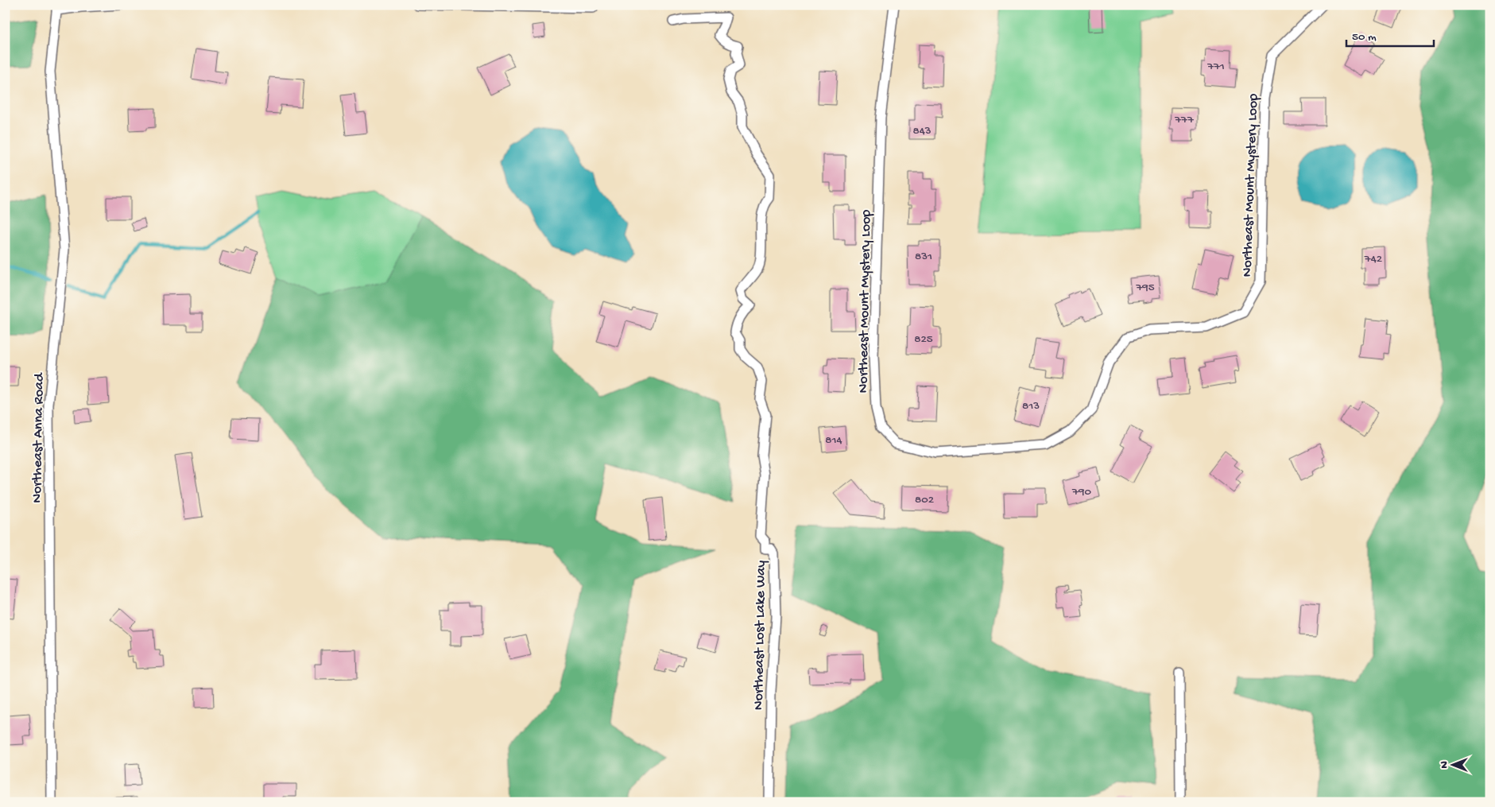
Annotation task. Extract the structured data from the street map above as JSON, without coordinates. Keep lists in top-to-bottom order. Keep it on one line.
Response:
{"streets":{"street":["Northeast Mount Mystery Loop","Northeast Anna Road","Northeast Lost Lake Way"]},"house_numbers":["771","777","843","831","742","795","825","813","814","790","802"],"scale_bar":"50 m","north":"left"}
